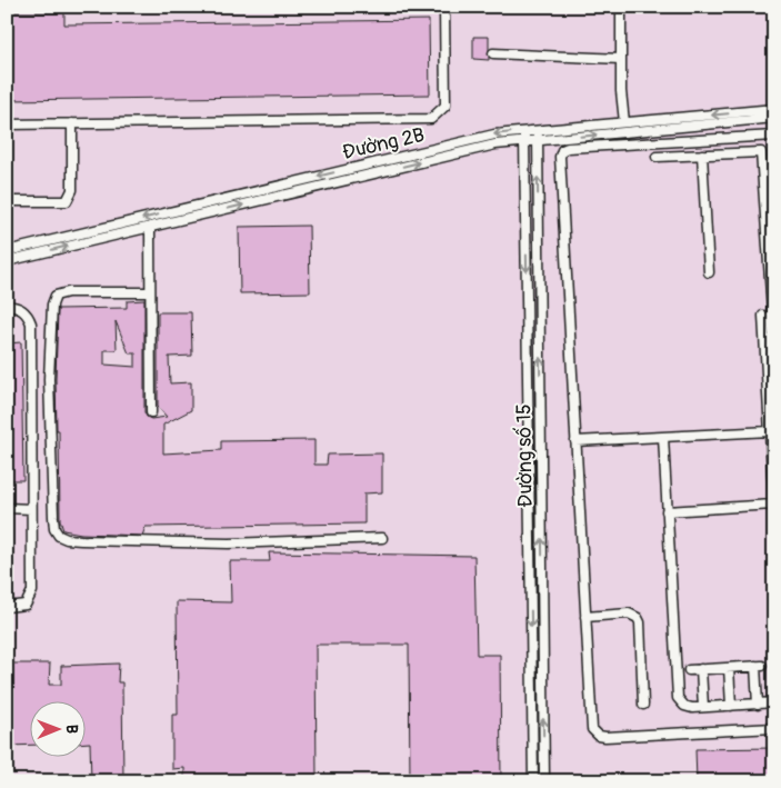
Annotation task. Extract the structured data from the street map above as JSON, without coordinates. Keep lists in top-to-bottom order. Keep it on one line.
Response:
{"streets":{"street":["Đường 2B","Đường số 15"]},"crossings":[["Đường 2B","Đường số 15"]],"north":"right"}
